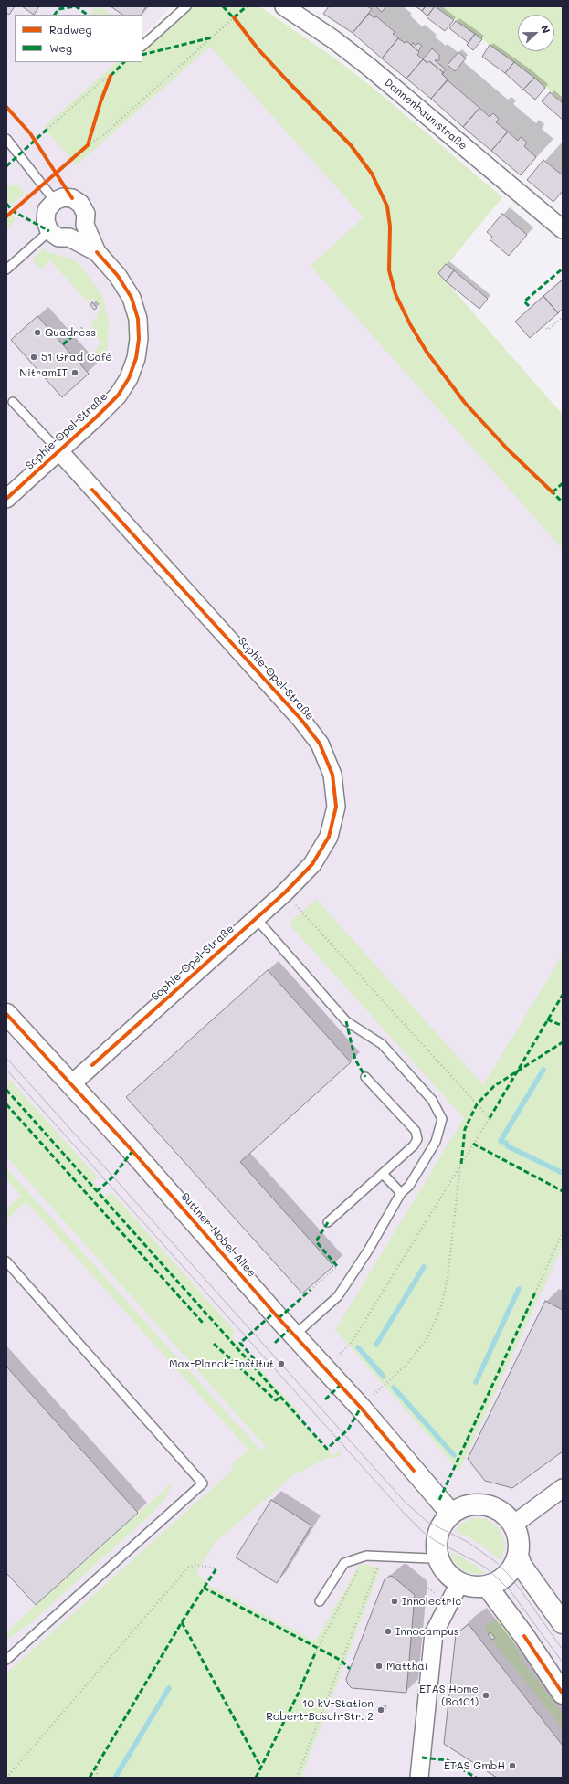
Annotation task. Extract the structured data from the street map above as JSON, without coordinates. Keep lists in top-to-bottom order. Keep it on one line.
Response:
{"streets":{"street":["Dannenbaumstraße","Sophie-Opel-Straße","Suttner-Nobel-Allee"]},"crossings":[["Sophie-Opel-Straße","Suttner-Nobel-Allee"]],"places":["Quadress","51 Grad Café","NitramIT","Max-Planck-Institut","Innolectric","Innocampus","Matthäi","ETAS Home (Bo101)","10 kV-Station Robert-Bosch-Str. 2","ETAS GmbH"],"legend":["Radweg","Weg"],"north":"right"}
